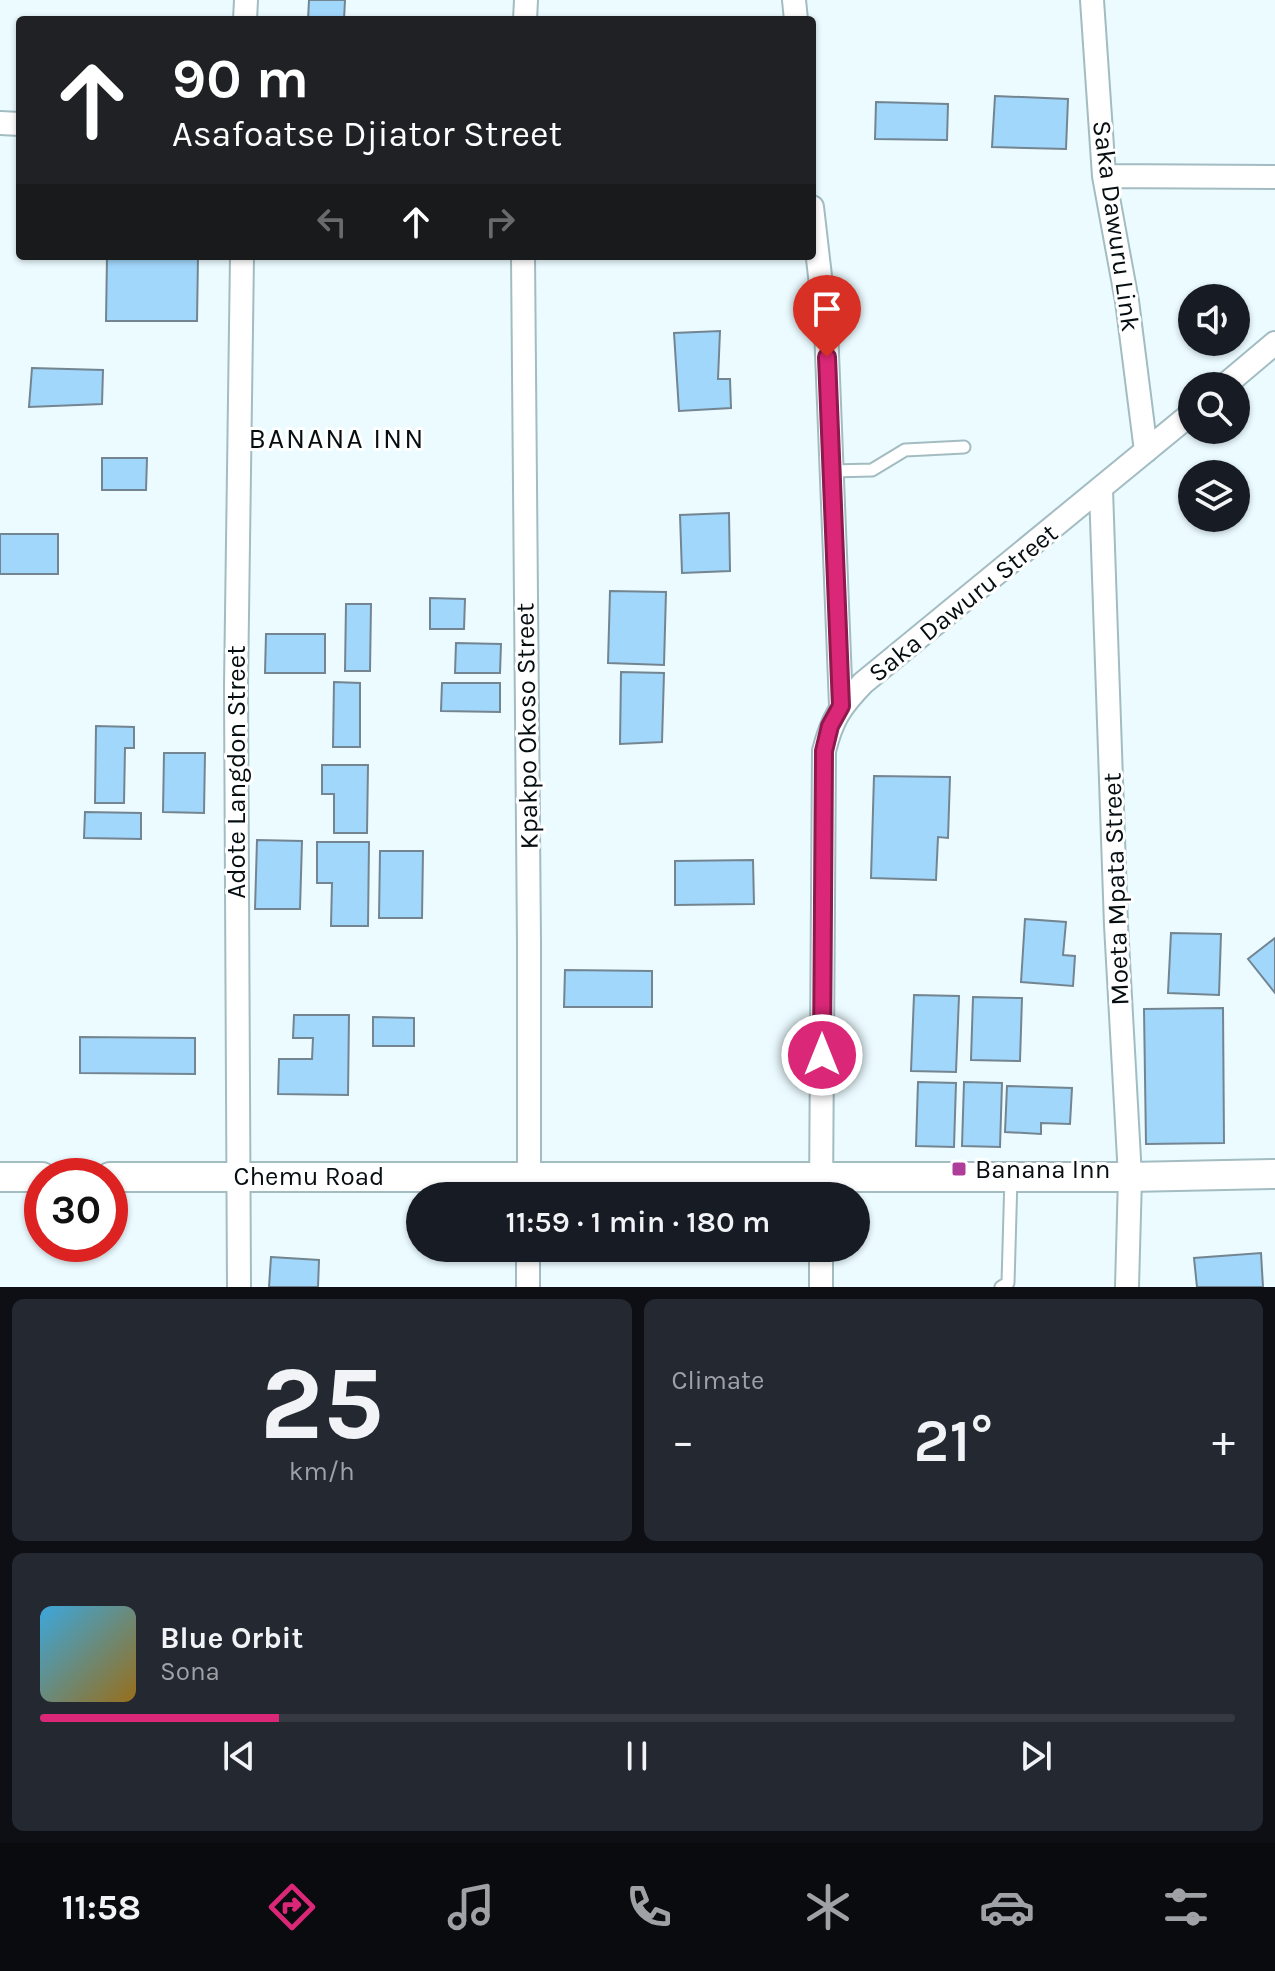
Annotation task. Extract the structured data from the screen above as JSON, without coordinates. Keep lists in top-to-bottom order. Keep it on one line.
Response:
{"streets":{"street":["Saka Dawuru Link","Saka Dawuru Street","Kpakpo Okoso Street","Adote Langdon Street","Moeta Mpata Street","Chemu Road"]},"crossings":[["Saka Dawuru Link","Saka Dawuru Street"],["Saka Dawuru Street","Moeta Mpata Street"],["Adote Langdon Street","Chemu Road"],["Moeta Mpata Street","Chemu Road"]],"districts":["BANANA INN"],"places":{"transit":["Banana Inn"]},"page":{"turn":["90 m","Asafoatse Djiator Street"],"limit":"30","trip":"11:59 · 1 min · 180 m","tile":[["25","km/h"],"Climate"],"heat":["−","21°","+"],"song":["Blue Orbit","Sona"],"tabs":"11:58"}}
